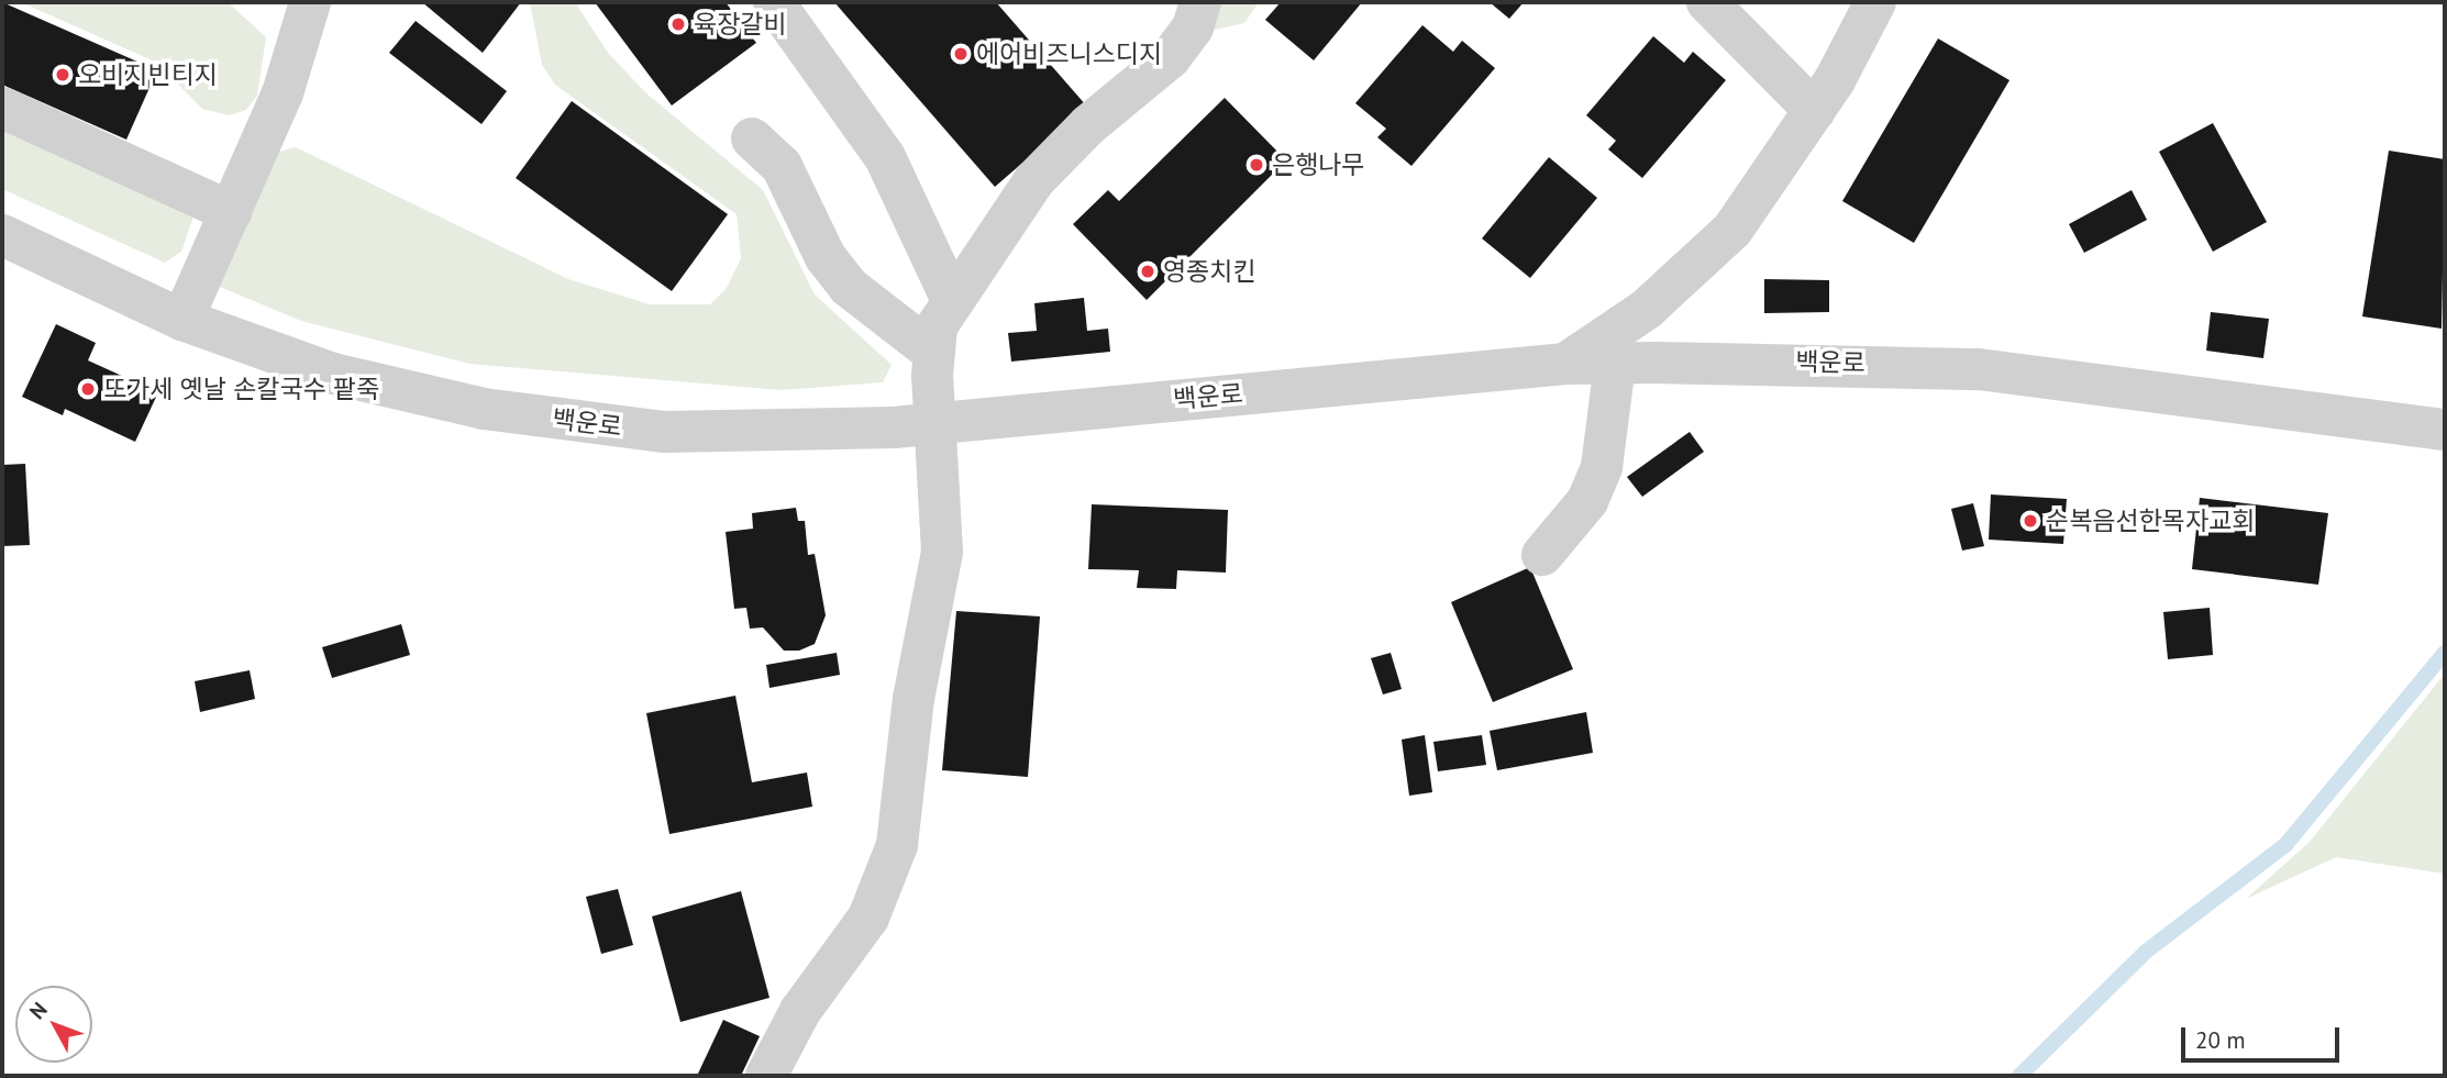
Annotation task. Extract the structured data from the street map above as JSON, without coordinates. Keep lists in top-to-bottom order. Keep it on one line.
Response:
{"streets":{"street":["백운로"]},"places":["육장갈비","에어비즈니스디지","오비지빈티지","은행나무","영종치킨","또가세 옛날 손칼국수 팥죽","순복음선한목자교회"],"scale_bar":"20 m","north":"top left"}
